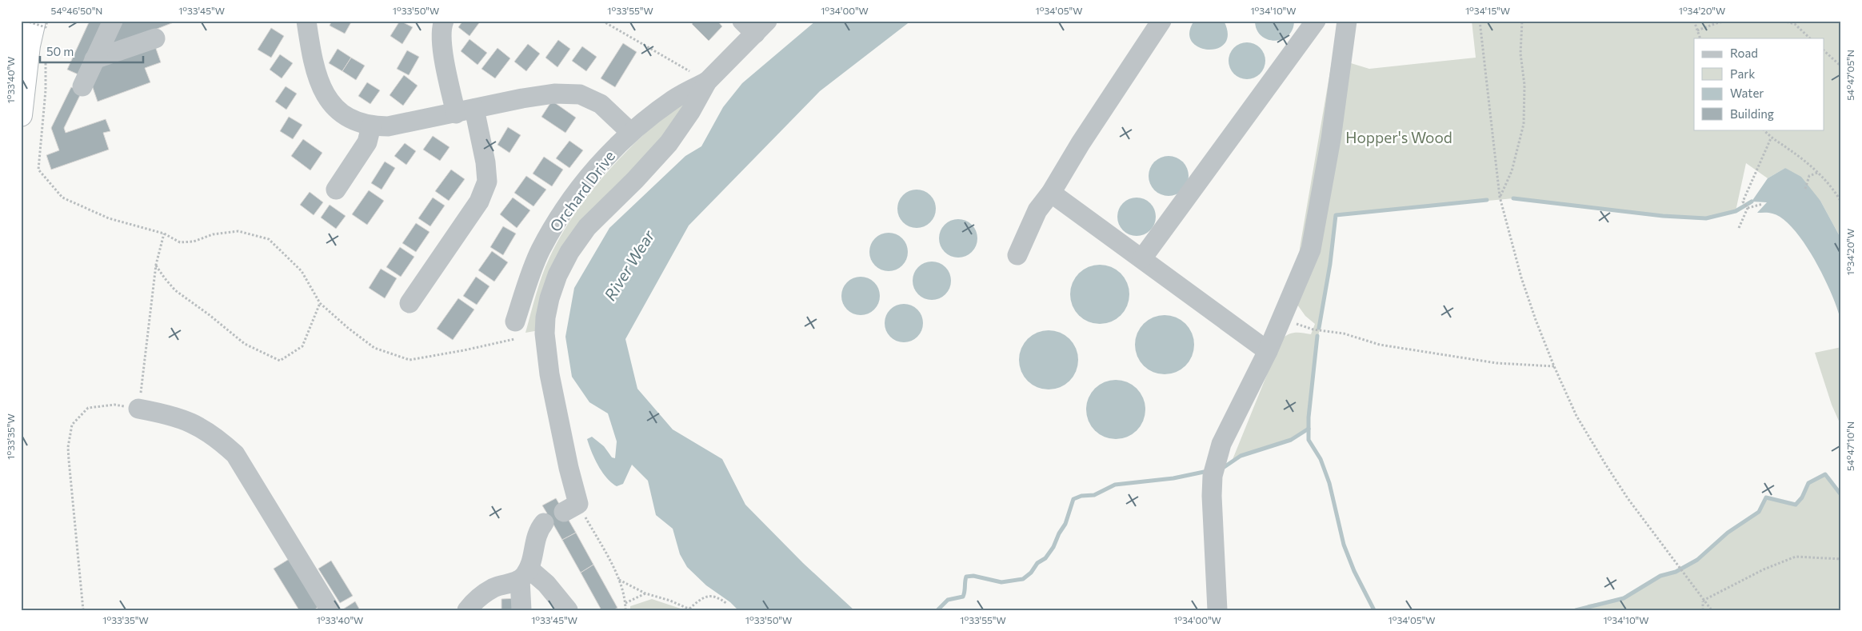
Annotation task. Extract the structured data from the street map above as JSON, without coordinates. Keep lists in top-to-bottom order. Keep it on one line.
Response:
{"streets":{"street":["Orchard Drive"]},"water":["River Wear"],"parks":["Hopper's Wood"],"legend":["Road","Park","Water","Building"],"scale_bar":"50 m","coordinates":["54°46'50\"N","1°33'45\"W","1°33'50\"W","1°33'55\"W","1°34'00\"W","1°34'05\"W","1°34'10\"W","1°34'15\"W","1°34'20\"W","54°47'05\"N","1°33'40\"W","1°33'35\"W","54°47'10\"N"]}
